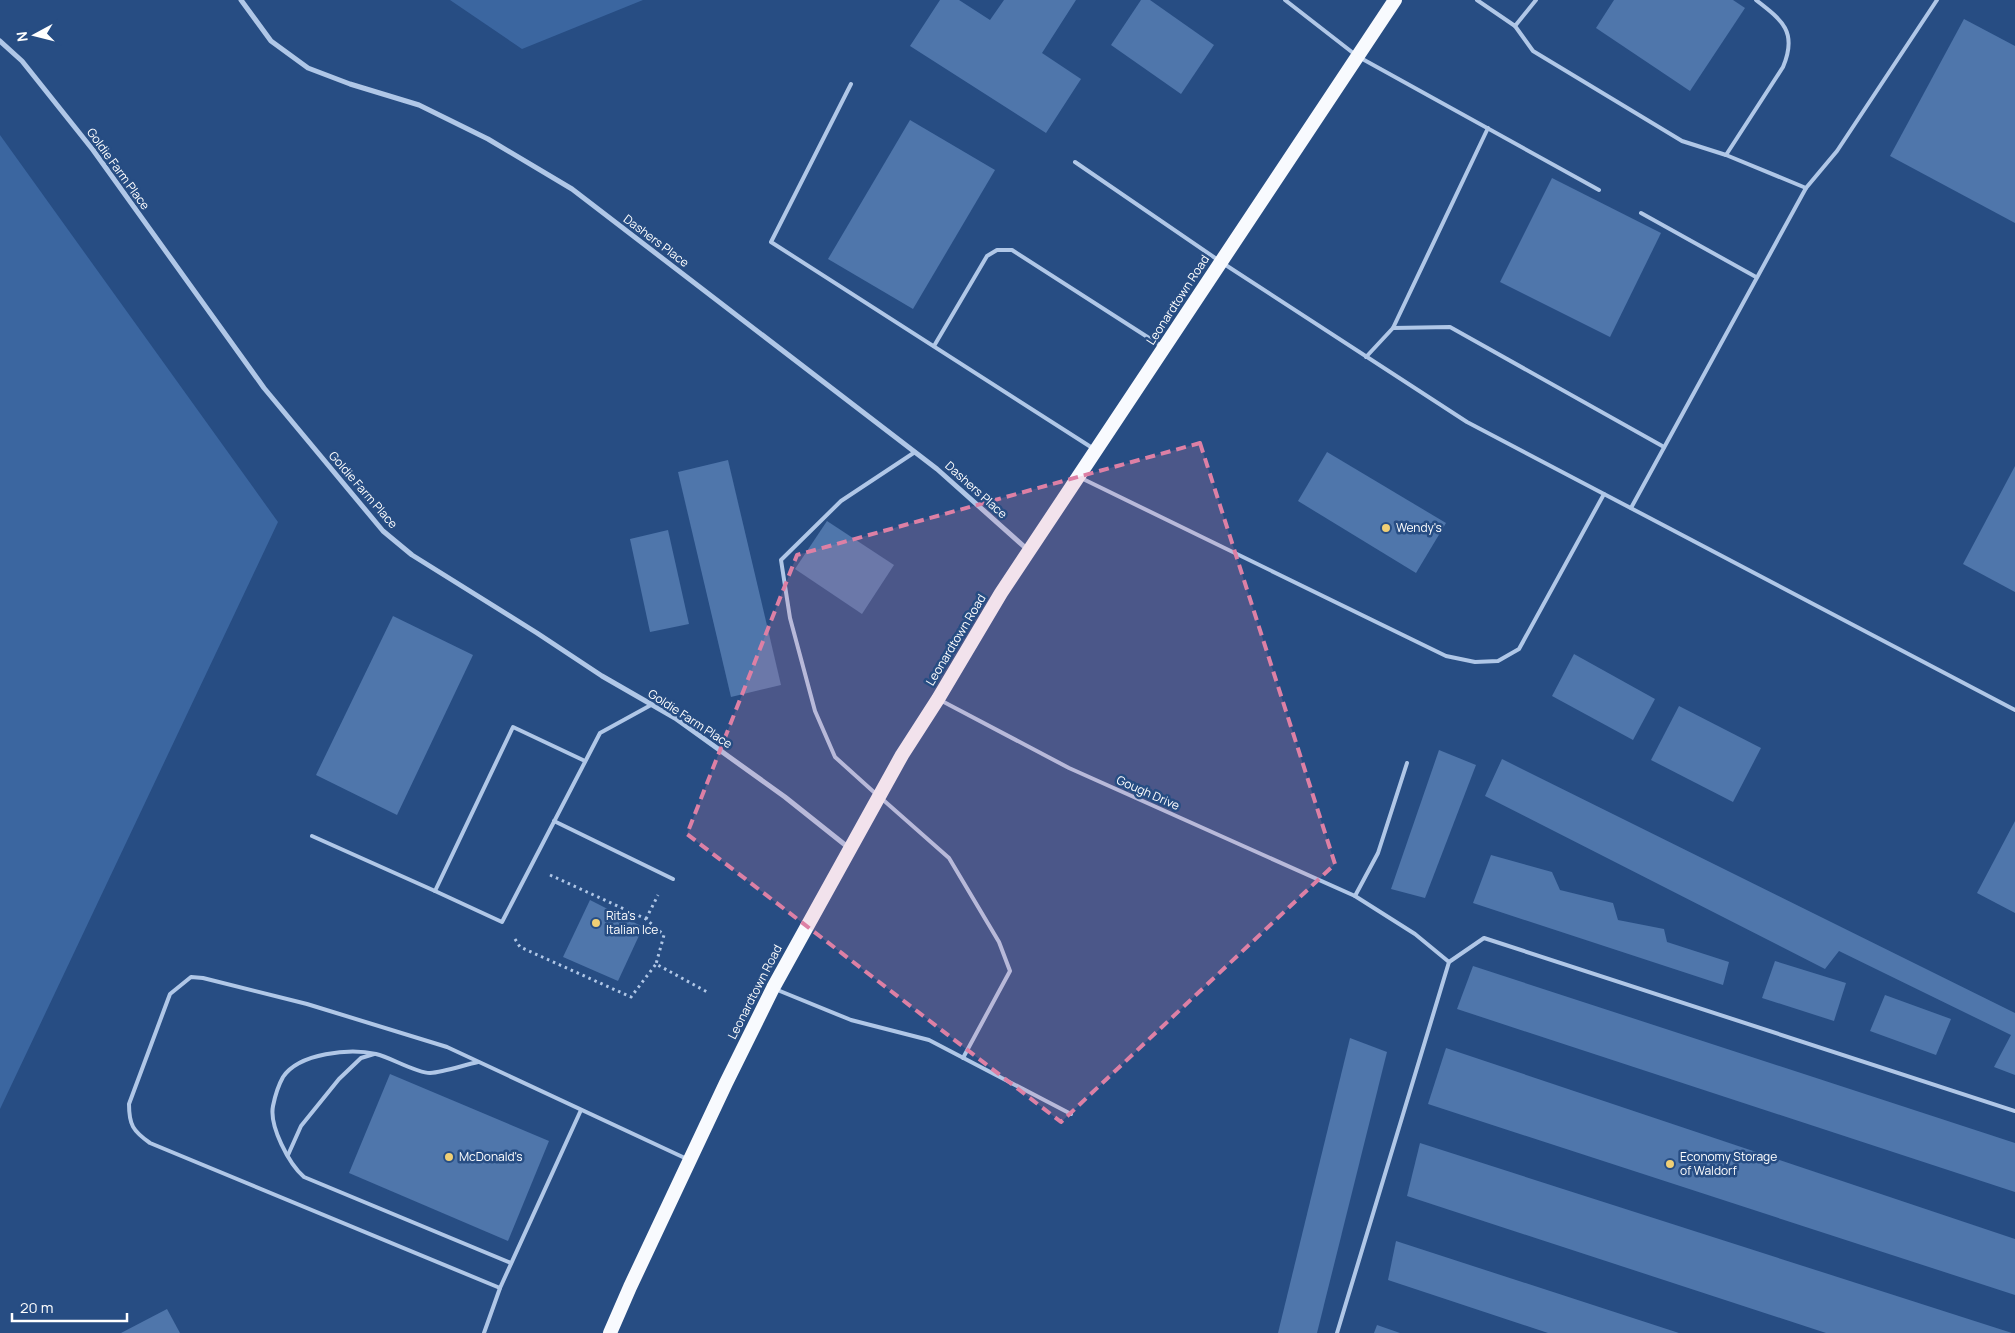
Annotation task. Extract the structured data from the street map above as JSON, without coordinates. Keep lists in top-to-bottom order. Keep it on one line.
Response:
{"streets":{"highway":["Leonardtown Road"],"street":["Goldie Farm Place","Dashers Place"],"lane":["Gough Drive"]},"crossings":[["Goldie Farm Place","Leonardtown Road"],["Dashers Place","Leonardtown Road"],["Leonardtown Road","Gough Drive"]],"places":["Wendy's","Rita's Italian Ice","McDonald's","Economy Storage of Waldorf"],"scale_bar":"20 m","north":"left"}
